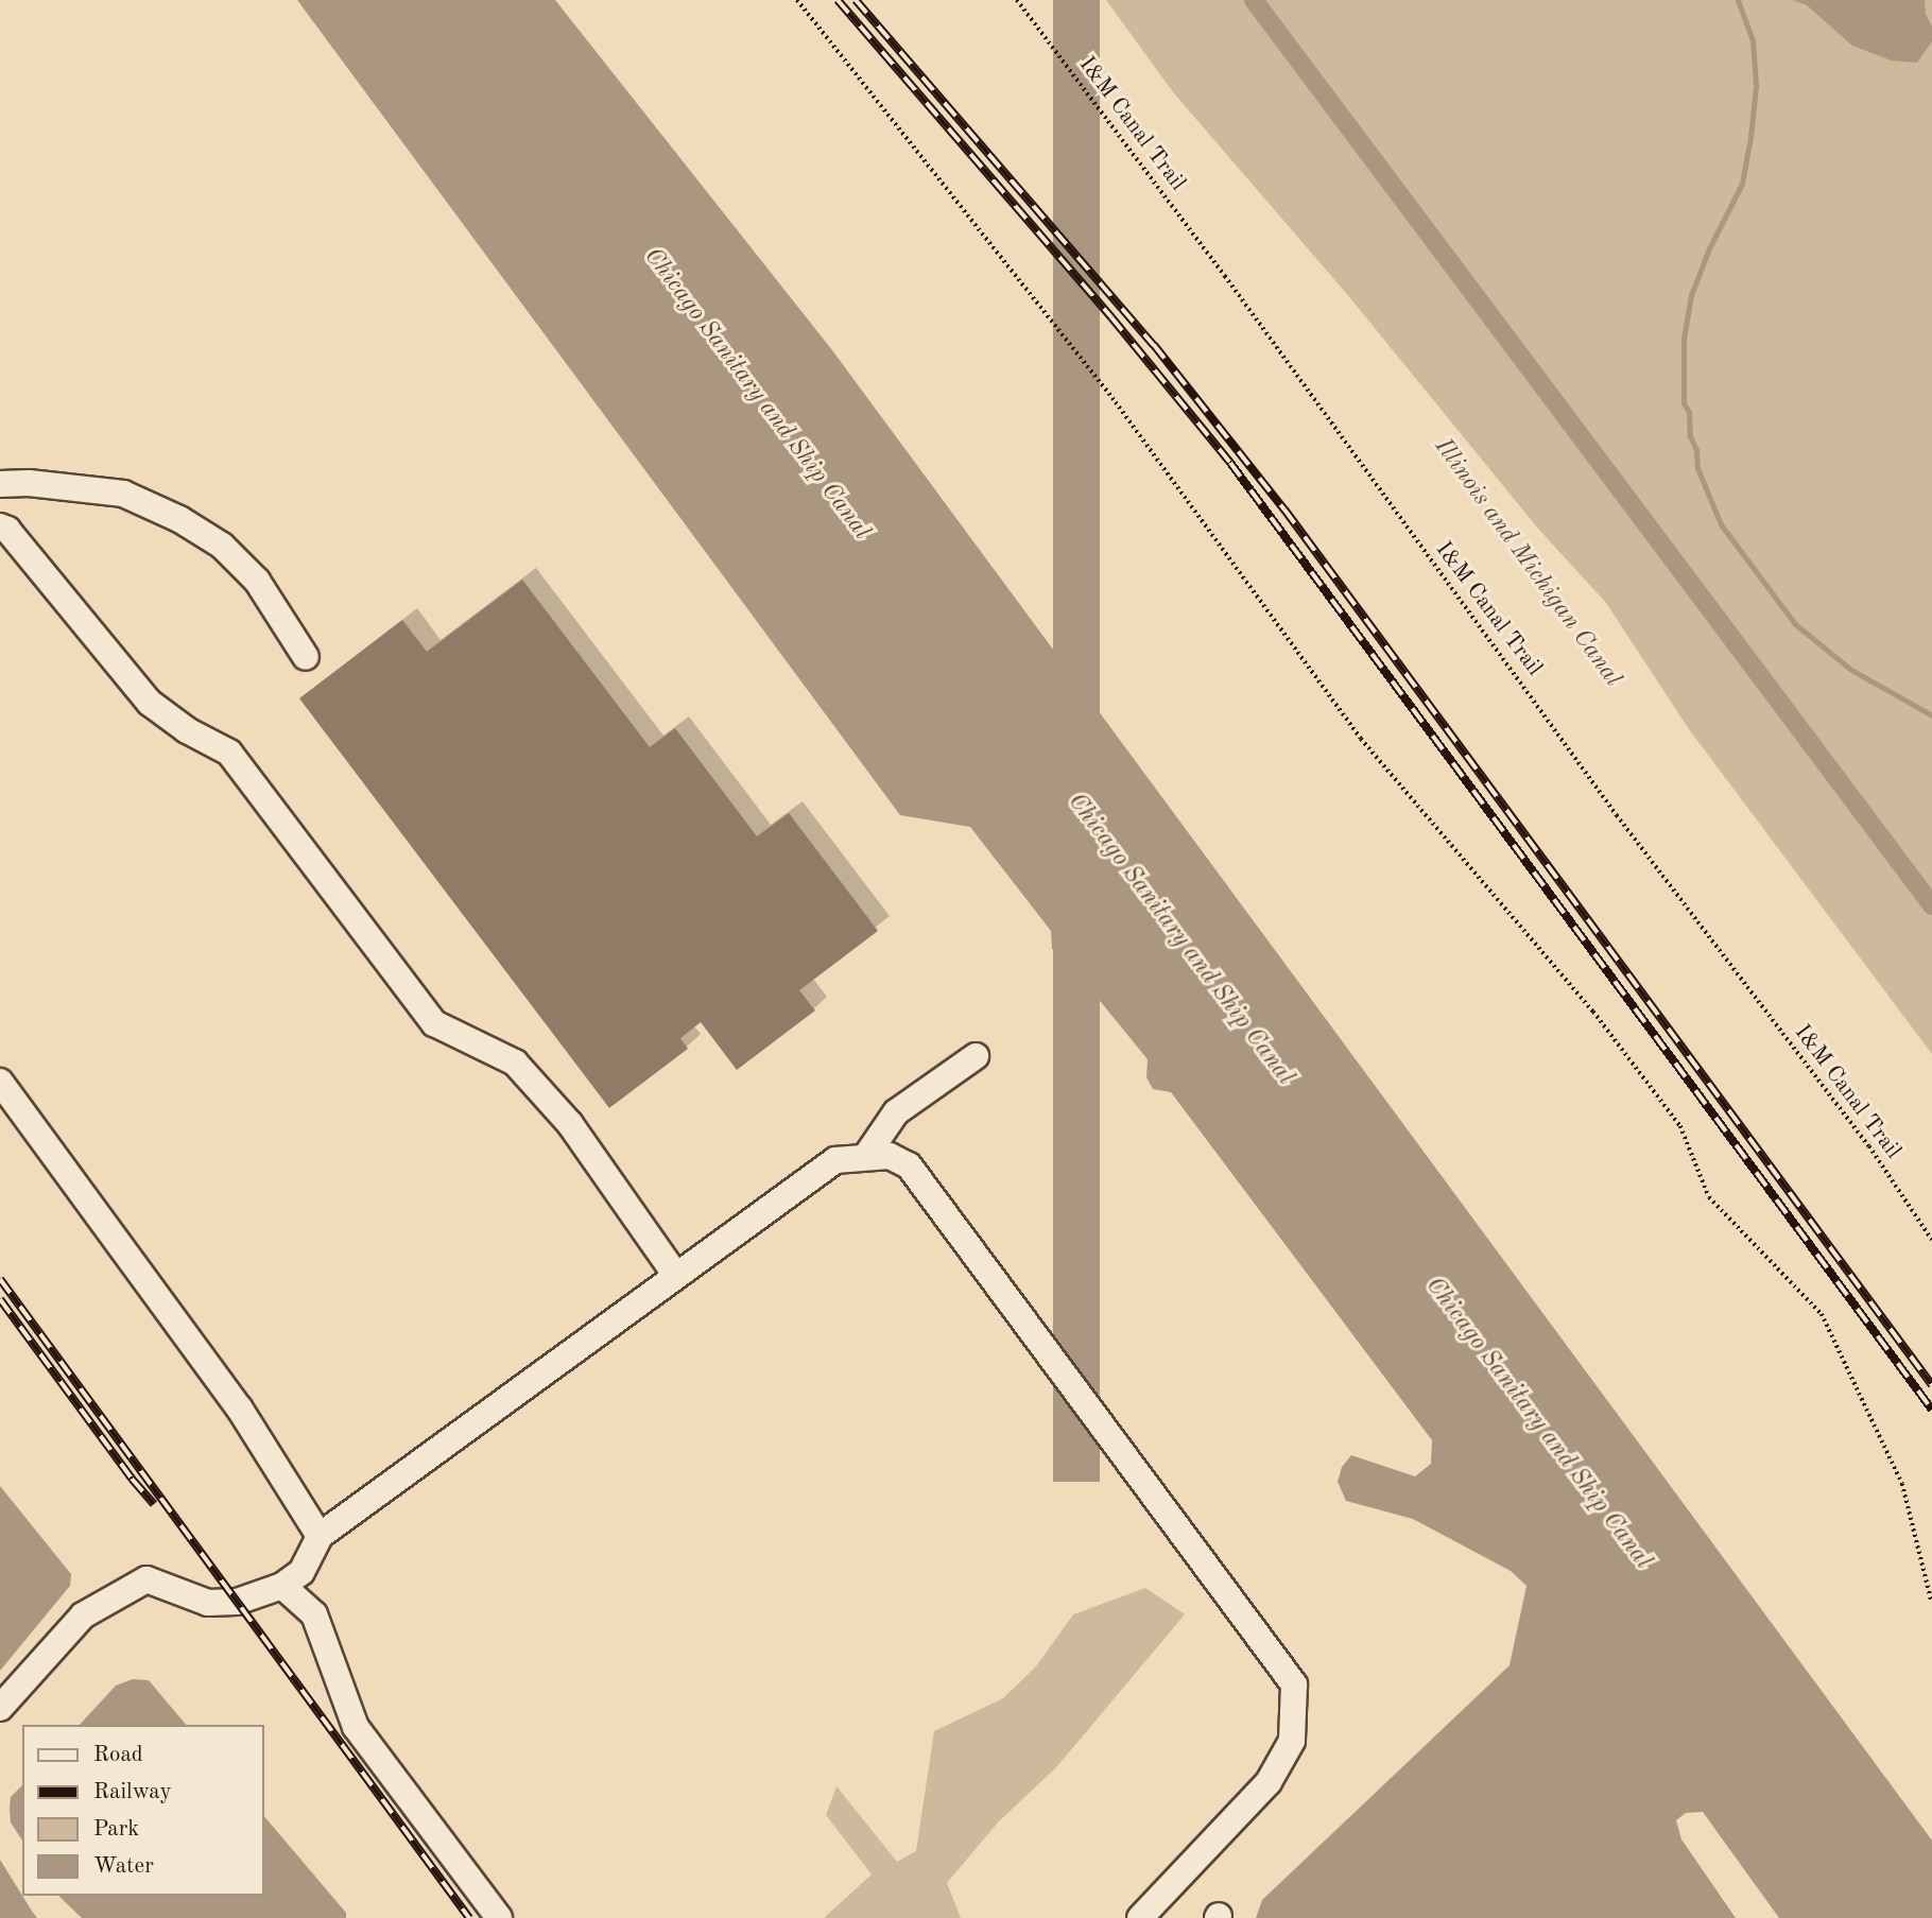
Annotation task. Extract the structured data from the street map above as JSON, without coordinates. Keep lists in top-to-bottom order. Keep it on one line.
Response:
{"streets":{"path":["I&M Canal Trail"]},"water":["Chicago Sanitary and Ship Canal","Illinois and Michigan Canal"],"legend":["Road","Railway","Park","Water"]}
